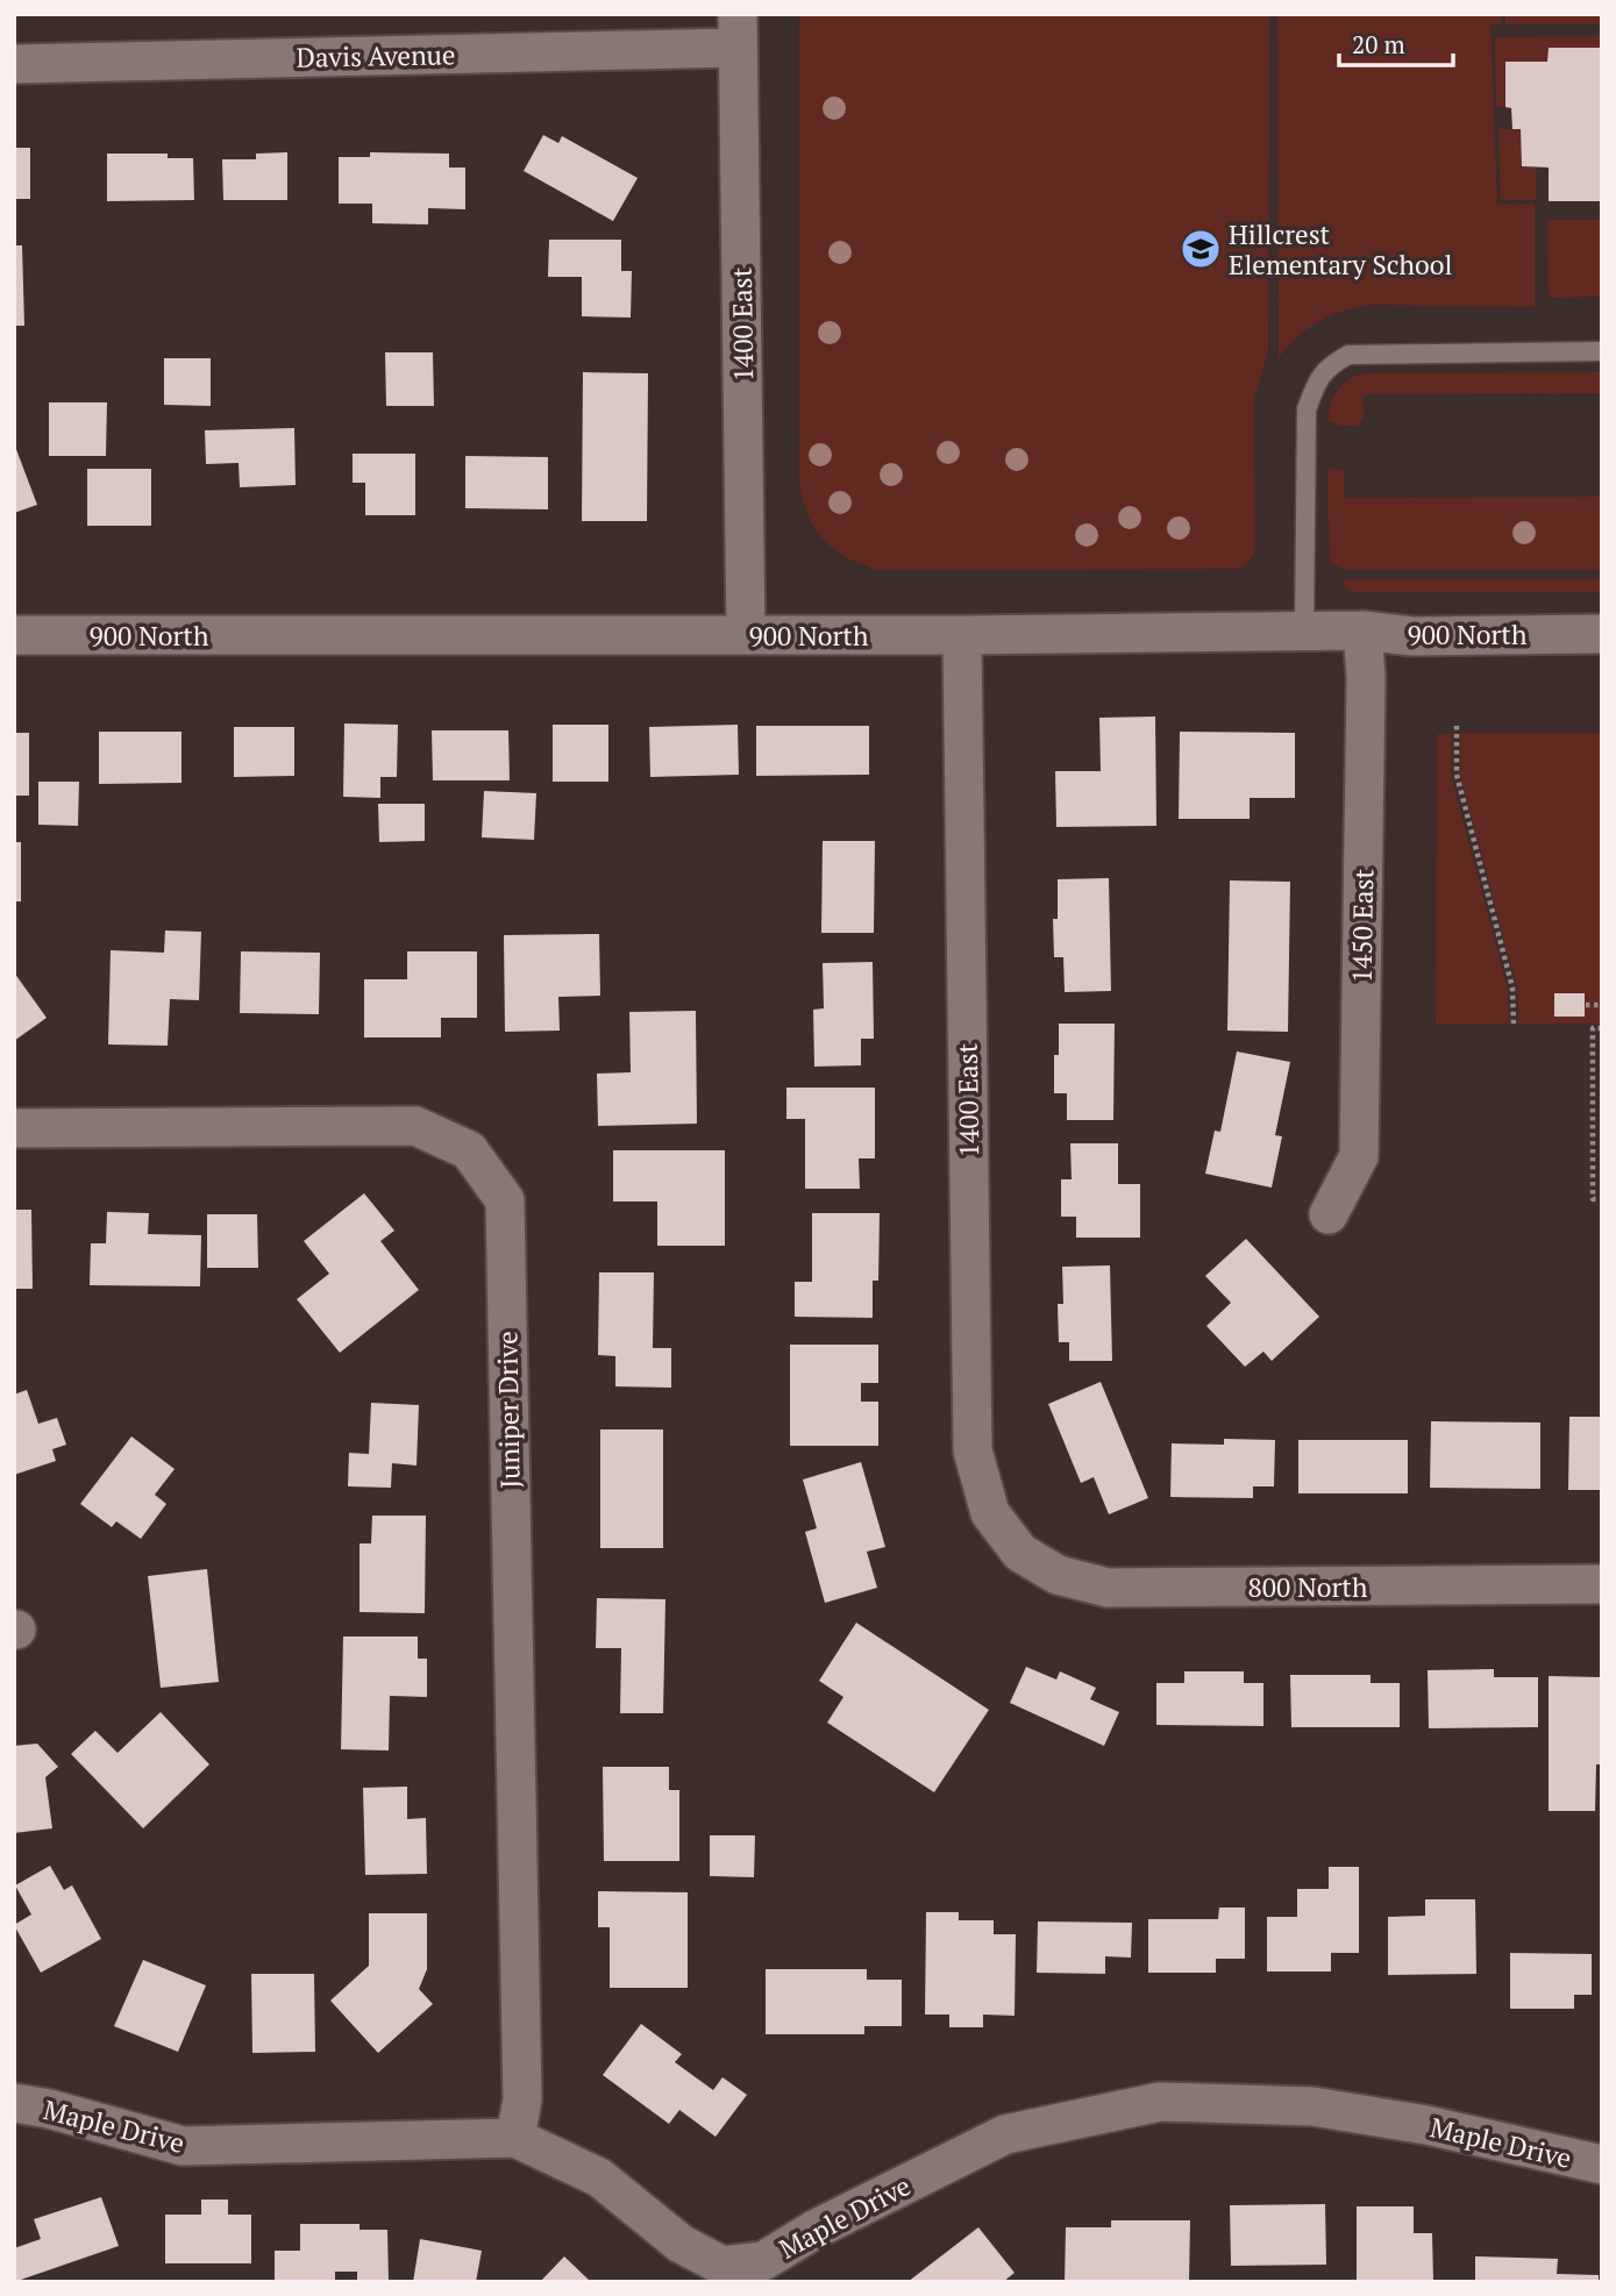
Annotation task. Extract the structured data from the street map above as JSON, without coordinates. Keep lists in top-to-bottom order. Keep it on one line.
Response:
{"streets":{"street":["Davis Avenue","1400 East","900 North","1450 East","Juniper Drive","800 North","Maple Drive"]},"crossings":[["Davis Avenue","1400 East"],["1400 East","900 North"],["1400 East","800 North"],["900 North","1450 East"],["Juniper Drive","Maple Drive"]],"places":{"school or university":["Hillcrest Elementary School"]},"scale_bar":"20 m"}
